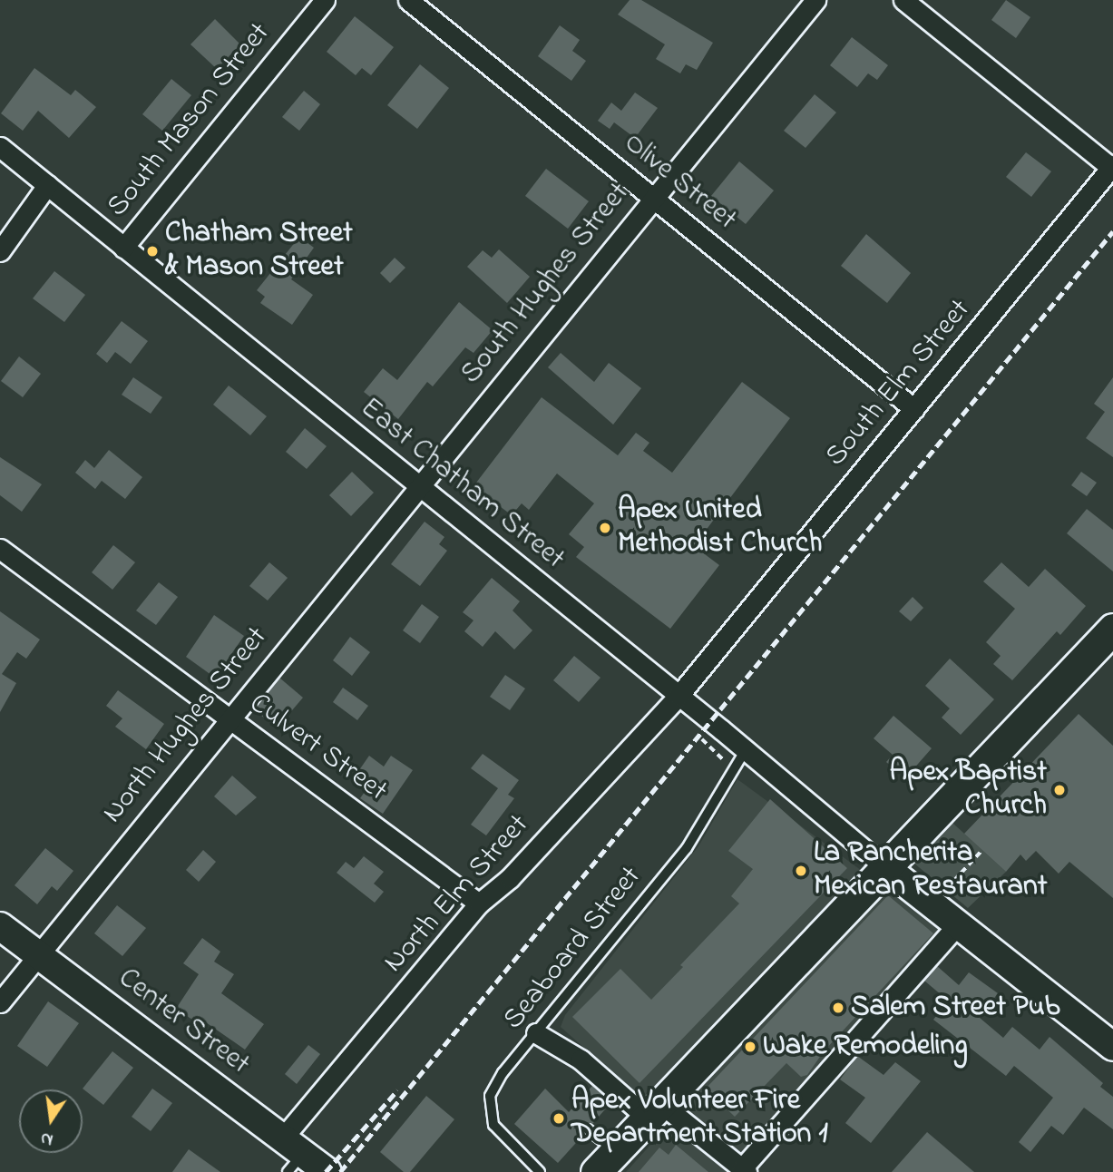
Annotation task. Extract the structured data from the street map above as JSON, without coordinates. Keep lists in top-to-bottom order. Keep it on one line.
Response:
{"streets":{"main road":["Center Street"],"street":["South Mason Street","Olive Street","South Hughes Street","South Elm Street","East Chatham Street","North Hughes Street","Culvert Street","North Elm Street"],"lane":["Seaboard Street"]},"crossings":[["South Mason Street","East Chatham Street"],["Olive Street","South Hughes Street"],["Olive Street","South Elm Street"],["South Hughes Street","East Chatham Street"],["South Hughes Street","North Hughes Street"],["South Elm Street","East Chatham Street"],["South Elm Street","North Elm Street"],["East Chatham Street","North Hughes Street"],["East Chatham Street","North Elm Street"],["East Chatham Street","Seaboard Street"],["North Hughes Street","Culvert Street"],["North Hughes Street","Center Street"],["Culvert Street","North Elm Street"],["North Elm Street","Center Street"]],"places":["Chatham Street & Mason Street","Apex United Methodist Church","Apex Baptist Church","La Rancherita Mexican Restaurant","Salem Street Pub","Wake Remodeling","Apex Volunteer Fire Department Station 1"],"north":"bottom"}
